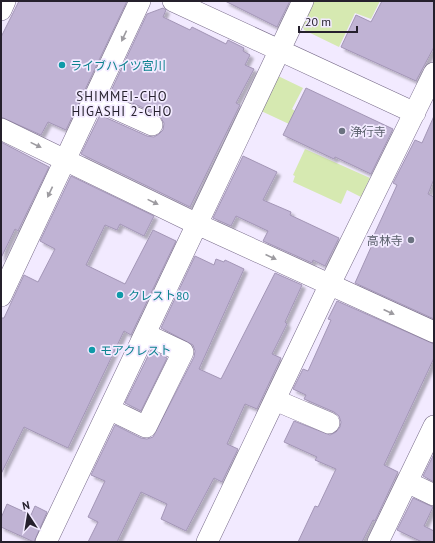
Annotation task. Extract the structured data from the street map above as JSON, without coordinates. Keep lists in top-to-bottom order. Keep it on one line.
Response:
{"districts":["SHIMMEI-CHO HIGASHI 2-CHO"],"places":["ライブハイツ宮川","浄行寺","高林寺","クレスト80","モアクレスト"],"scale_bar":"20 m","north":"top"}
